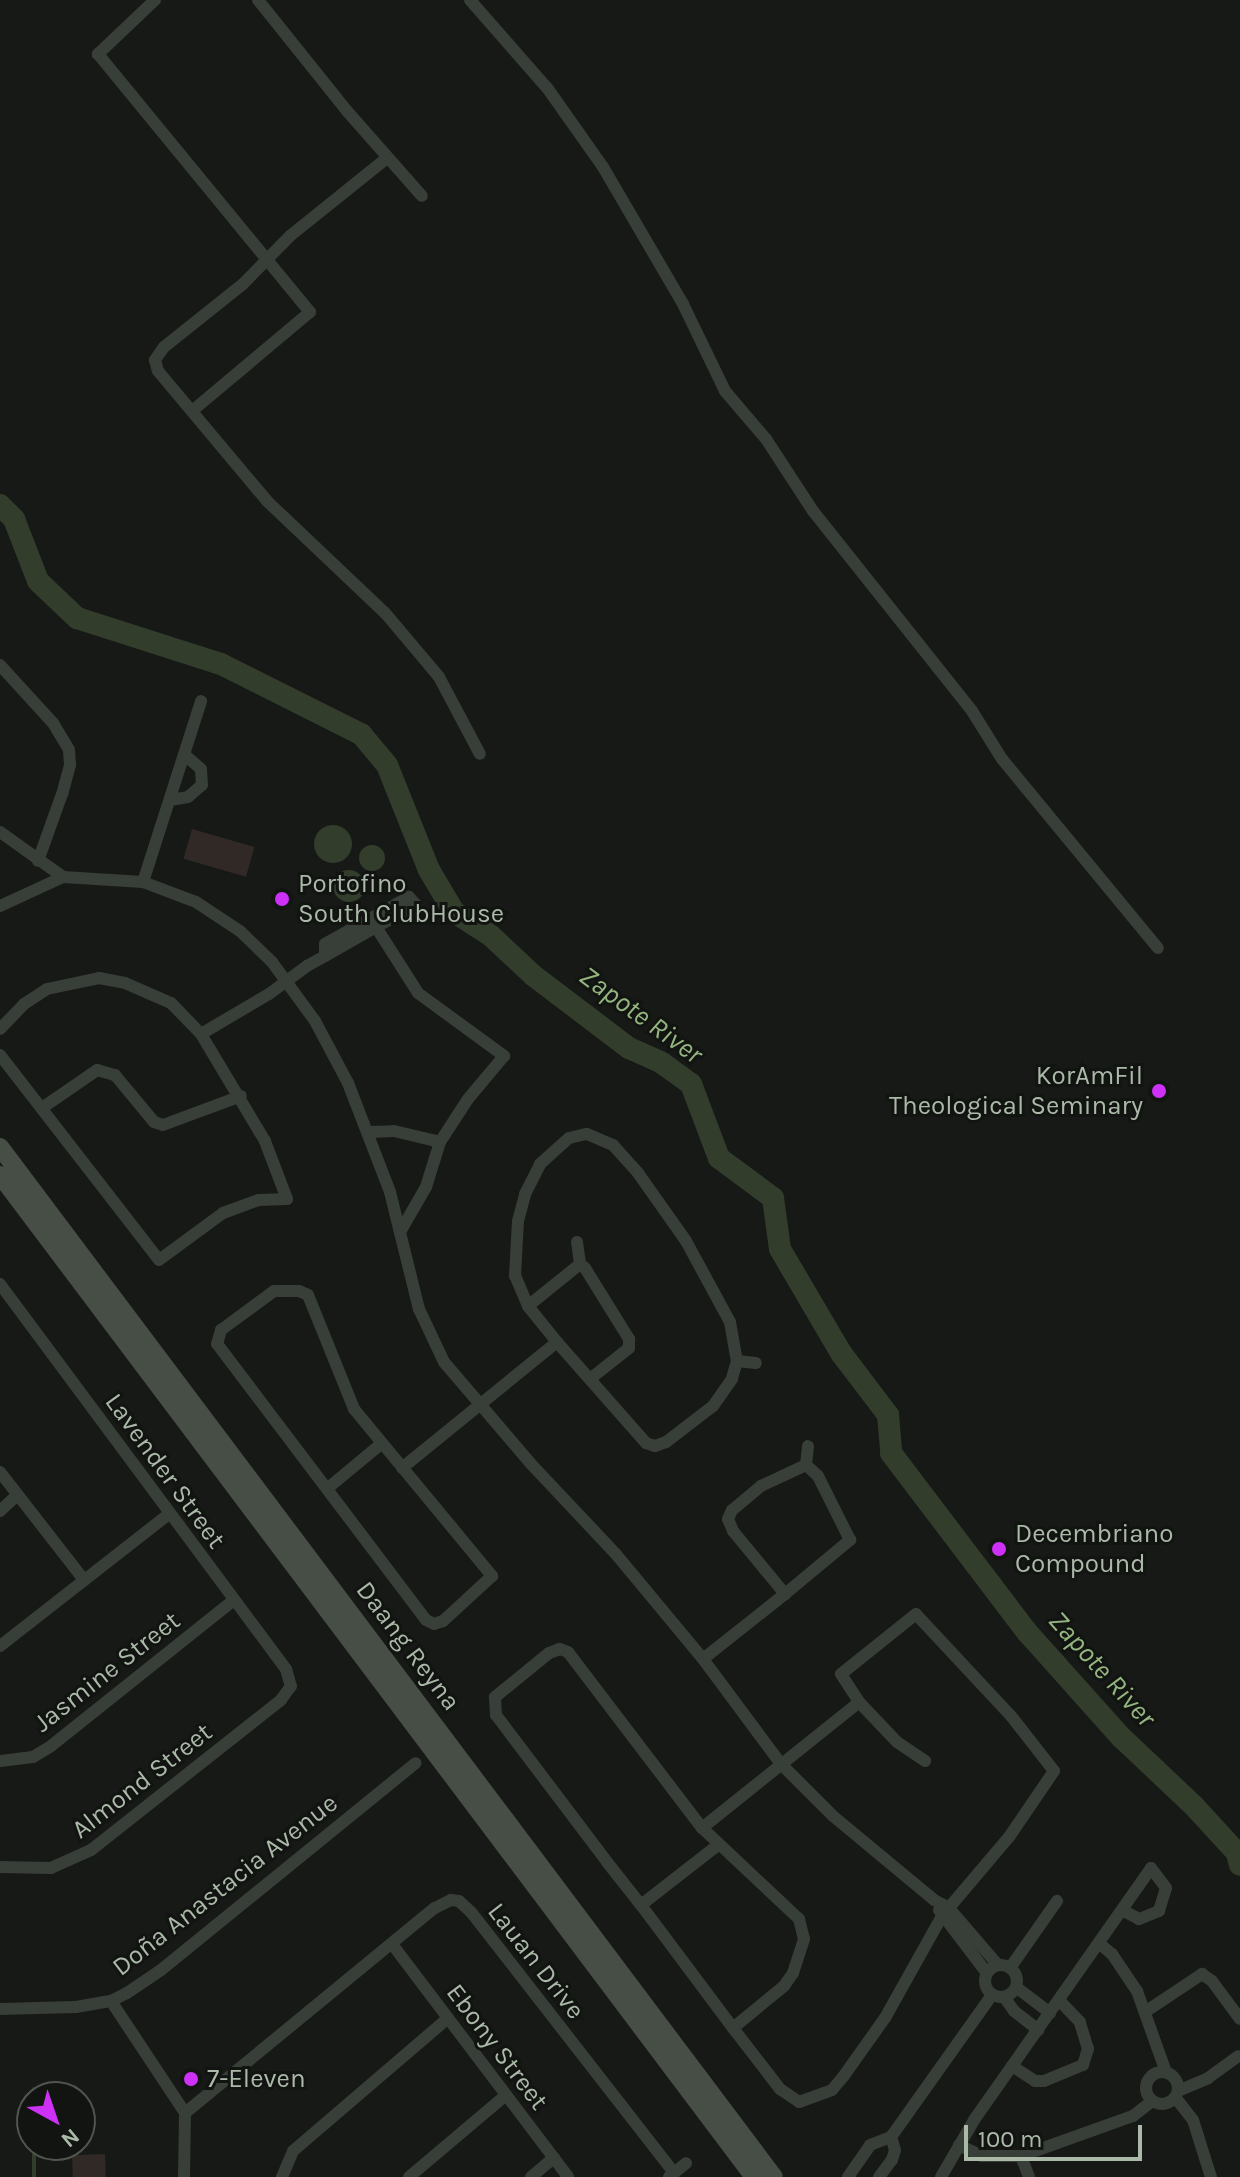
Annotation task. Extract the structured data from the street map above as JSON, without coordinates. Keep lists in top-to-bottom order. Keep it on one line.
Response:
{"streets":{"main road":["Daang Reyna"],"street":["Lavender Street","Jasmine Street","Almond Street","Doña Anastacia Avenue","Lauan Drive","Ebony Street"]},"crossings":[["Lavender Street","Jasmine Street"],["Lavender Street","Almond Street"],["Lauan Drive","Ebony Street"]],"water":["Zapote River"],"places":["Portofino South ClubHouse","KorAmFil Theological Seminary","Decembriano Compound","7-Eleven"],"scale_bar":"100 m","north":"bottom right"}
